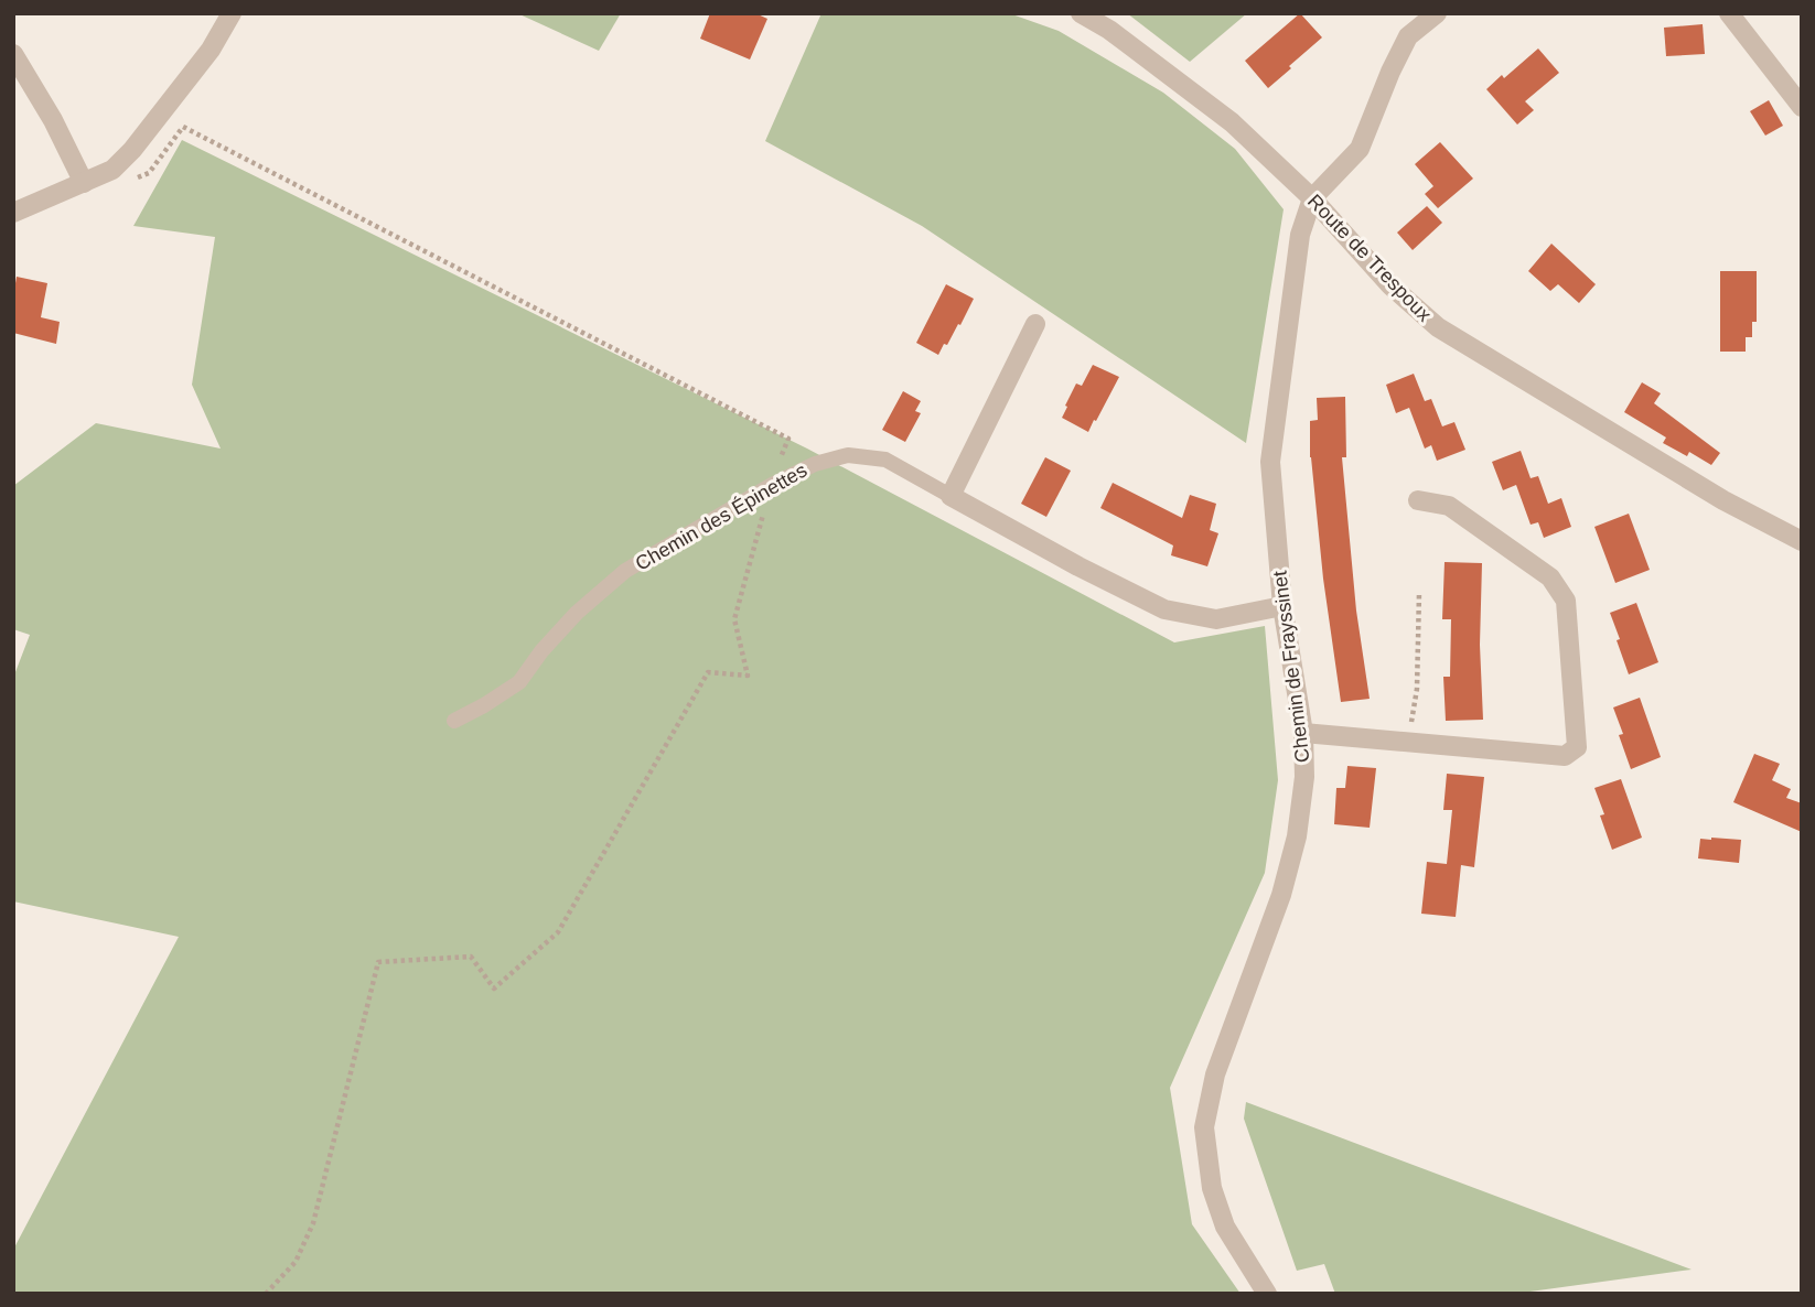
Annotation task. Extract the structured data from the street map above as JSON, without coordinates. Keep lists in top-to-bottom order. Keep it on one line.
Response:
{"streets":{"street":["Route de Trespoux","Chemin des Épinettes","Chemin de Frayssinet"]},"crossings":[["Route de Trespoux","Chemin de Frayssinet"],["Chemin des Épinettes","Chemin de Frayssinet"]]}
